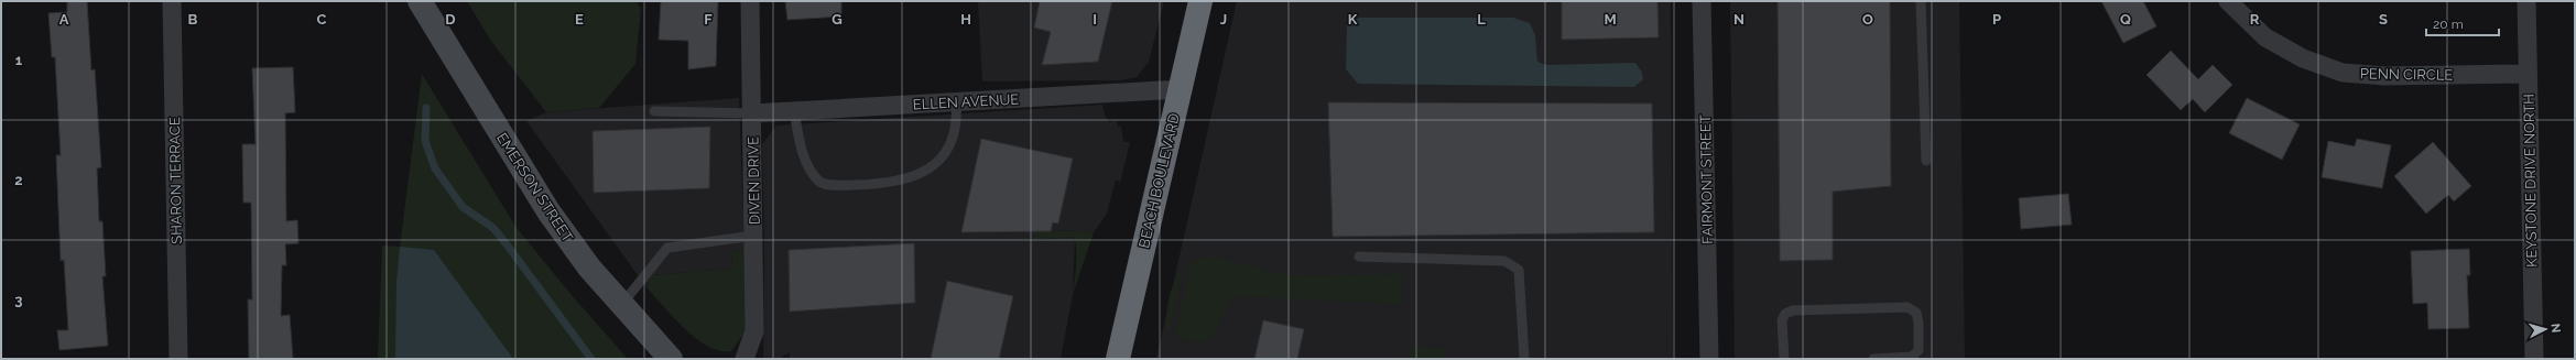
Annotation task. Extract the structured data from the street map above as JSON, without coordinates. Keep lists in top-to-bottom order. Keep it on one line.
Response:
{"streets":{"highway":["BEACH BOULEVARD"],"main road":["EMERSON STREET"],"street":["PENN CIRCLE","ELLEN AVENUE","FAIRMONT STREET","SHARON TERRACE","DIVEN DRIVE","KEYSTONE DRIVE NORTH"]},"crossings":[["PENN CIRCLE","KEYSTONE DRIVE NORTH"],["ELLEN AVENUE","DIVEN DRIVE"],["ELLEN AVENUE","BEACH BOULEVARD"]],"scale_bar":"20 m","north":"right","grid":{"columns":["A","B","C","D","E","F","G","H","I","J","K","L","M","N","O","P","Q","R","S"],"rows":["1","2","3"]}}
